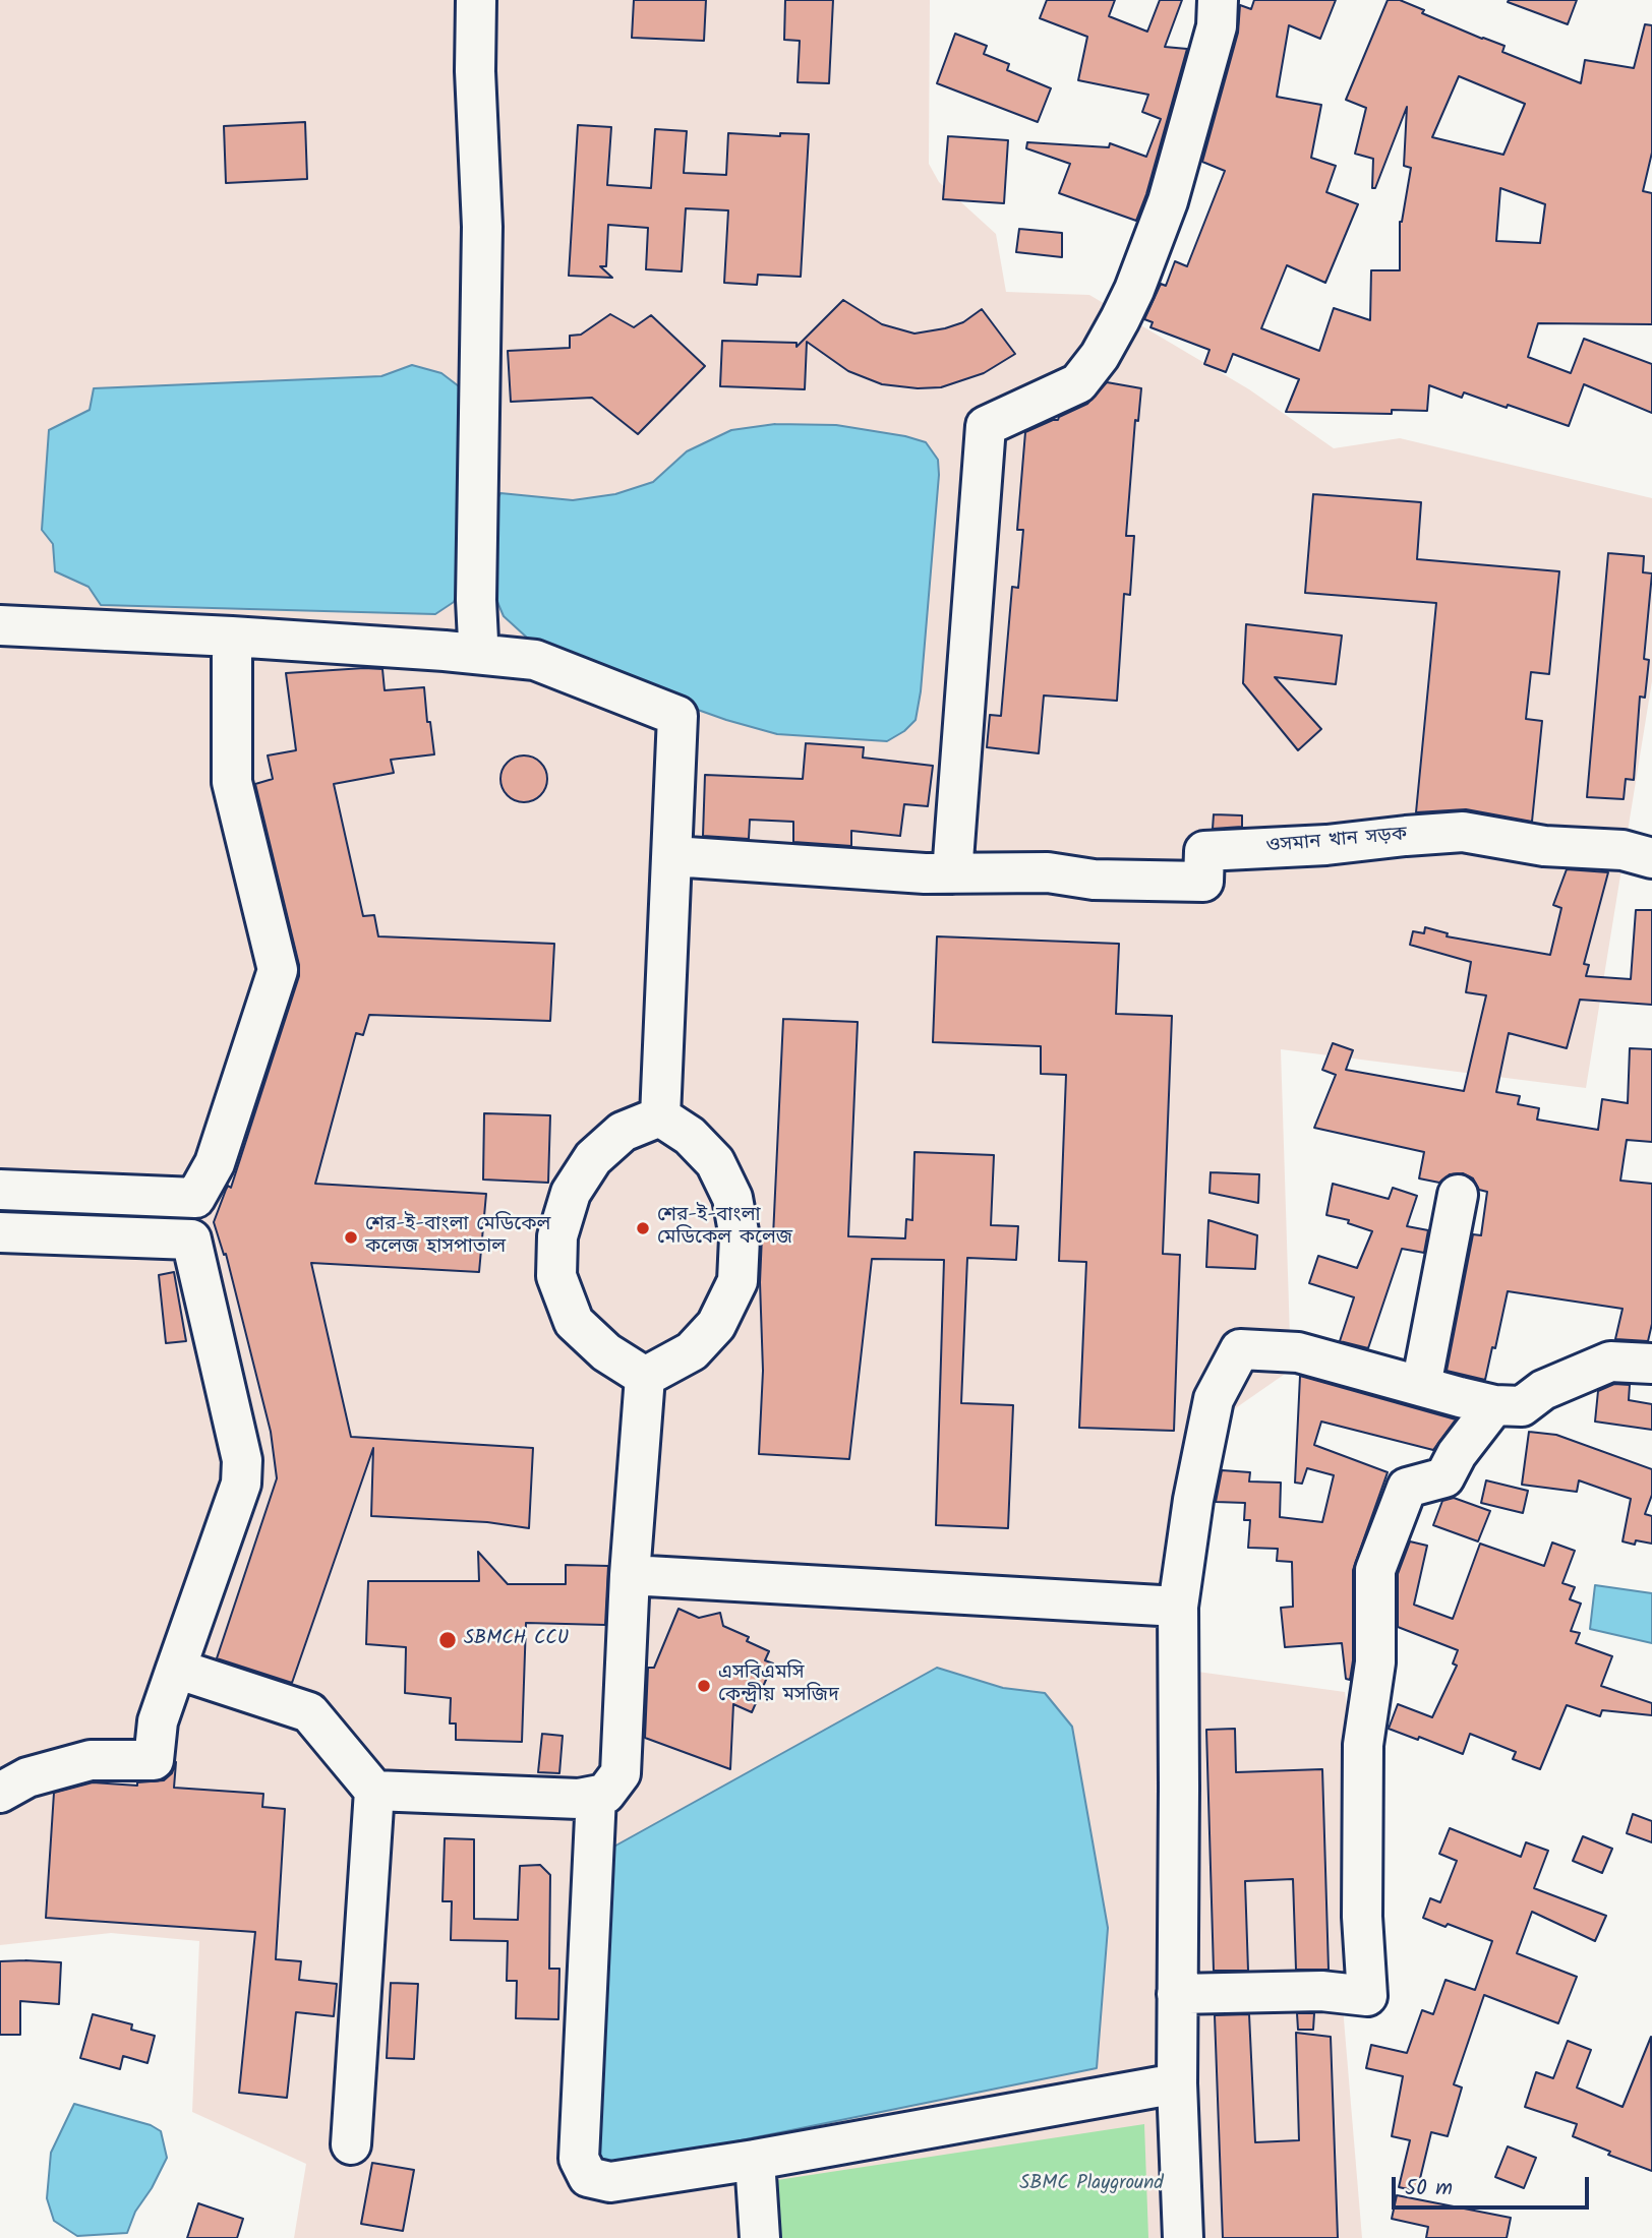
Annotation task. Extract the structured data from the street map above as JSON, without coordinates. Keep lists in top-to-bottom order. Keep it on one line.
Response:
{"streets":{"street":["ওসমান খান সড়ক"]},"parks":["SBMC Playground"],"places":["শের-ই-বাংলা মেডিকেল কলেজ","শের-ই-বাংলা মেডিকেল কলেজ হাসপাতাল","SBMCH CCU","এসবিএমসি কেন্দ্রীয় মসজিদ"],"scale_bar":"50 m"}
